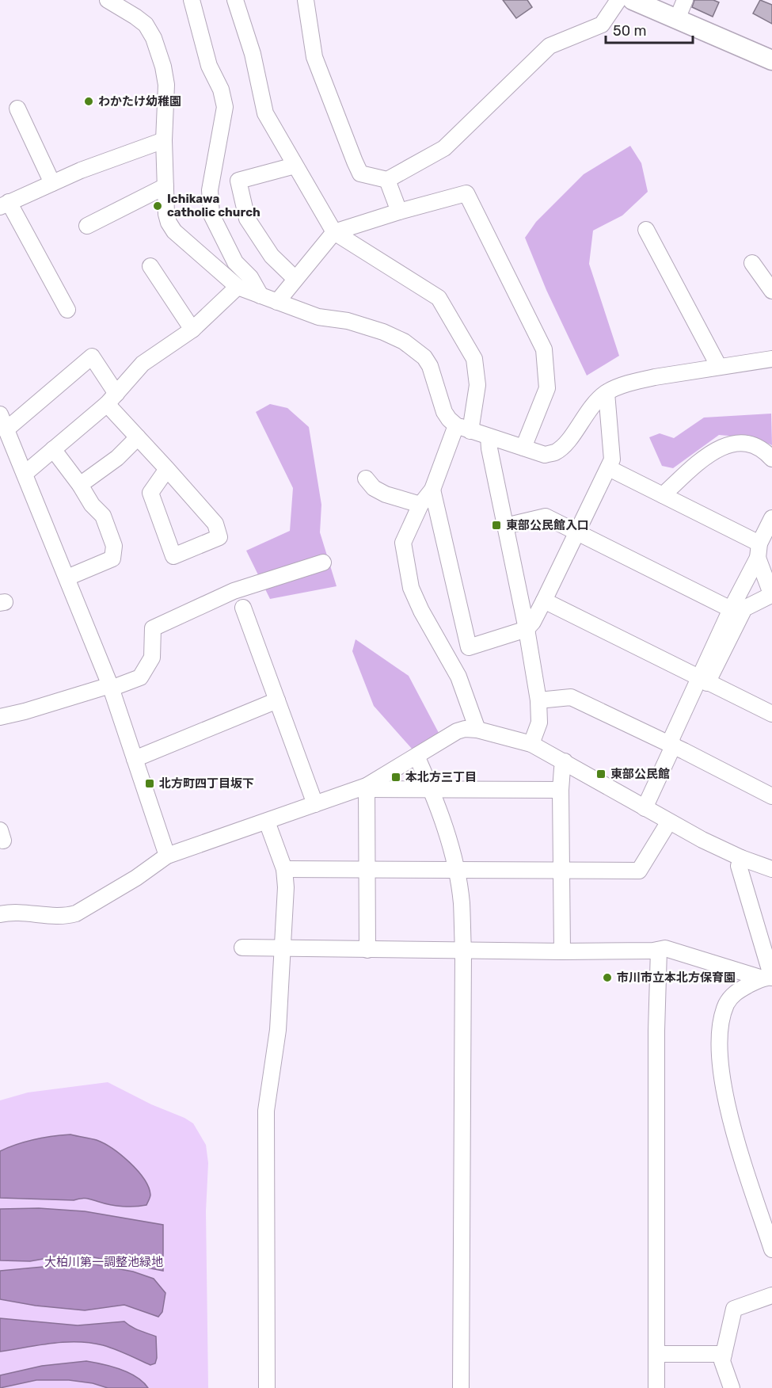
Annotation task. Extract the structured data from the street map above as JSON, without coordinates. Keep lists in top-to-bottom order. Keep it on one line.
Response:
{"parks":["大柏川第一調整池緑地"],"places":{"other":["わかたけ幼稚園","Ichikawa catholic church","市川市立本北方保育園"],"transit":["東部公民館入口","東部公民館","本北方三丁目","北方町四丁目坂下"]},"scale_bar":"50 m"}
